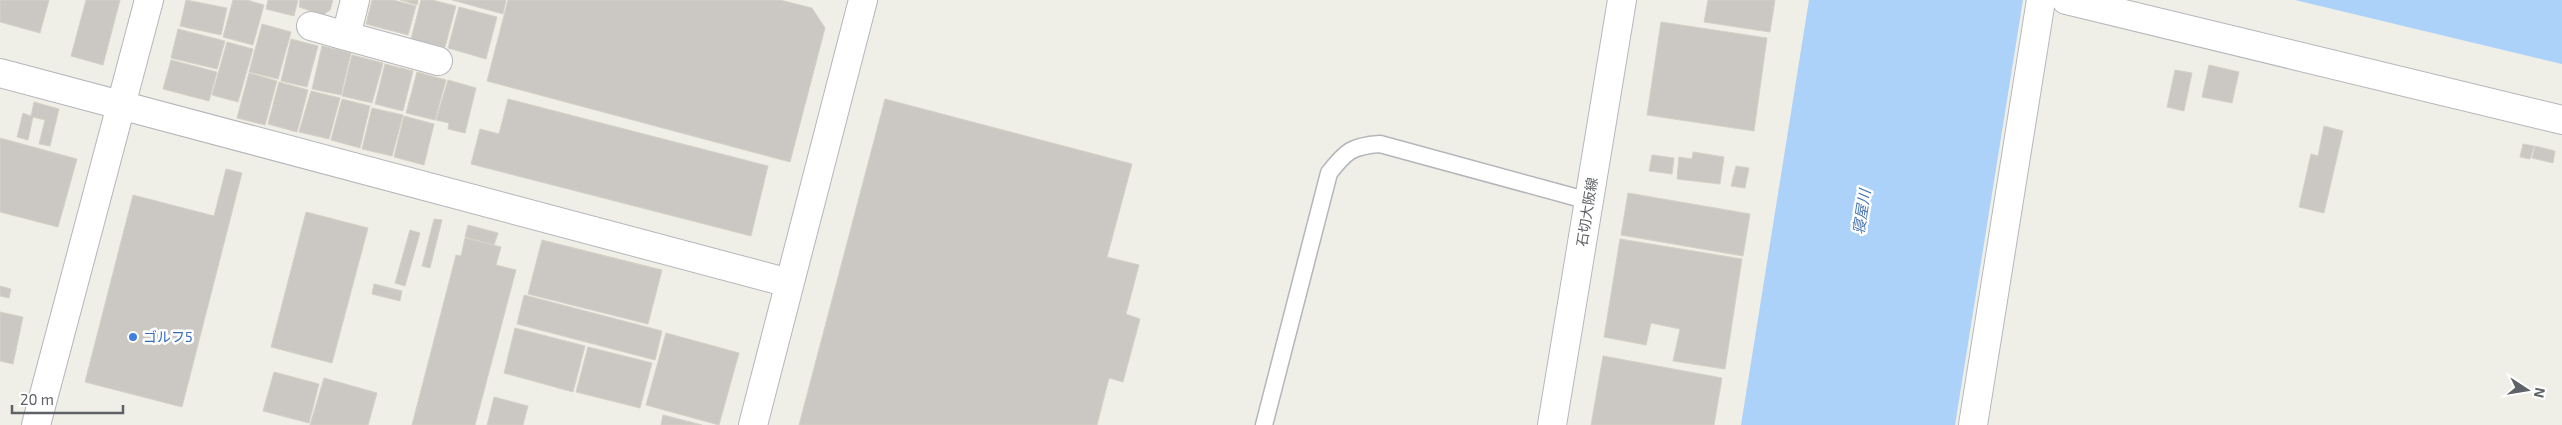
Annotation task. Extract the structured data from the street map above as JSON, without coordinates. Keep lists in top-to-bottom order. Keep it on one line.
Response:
{"streets":{"street":["石切大阪線"]},"water":["寝屋川"],"places":["ゴルフ5"],"scale_bar":"20 m","north":"right"}
